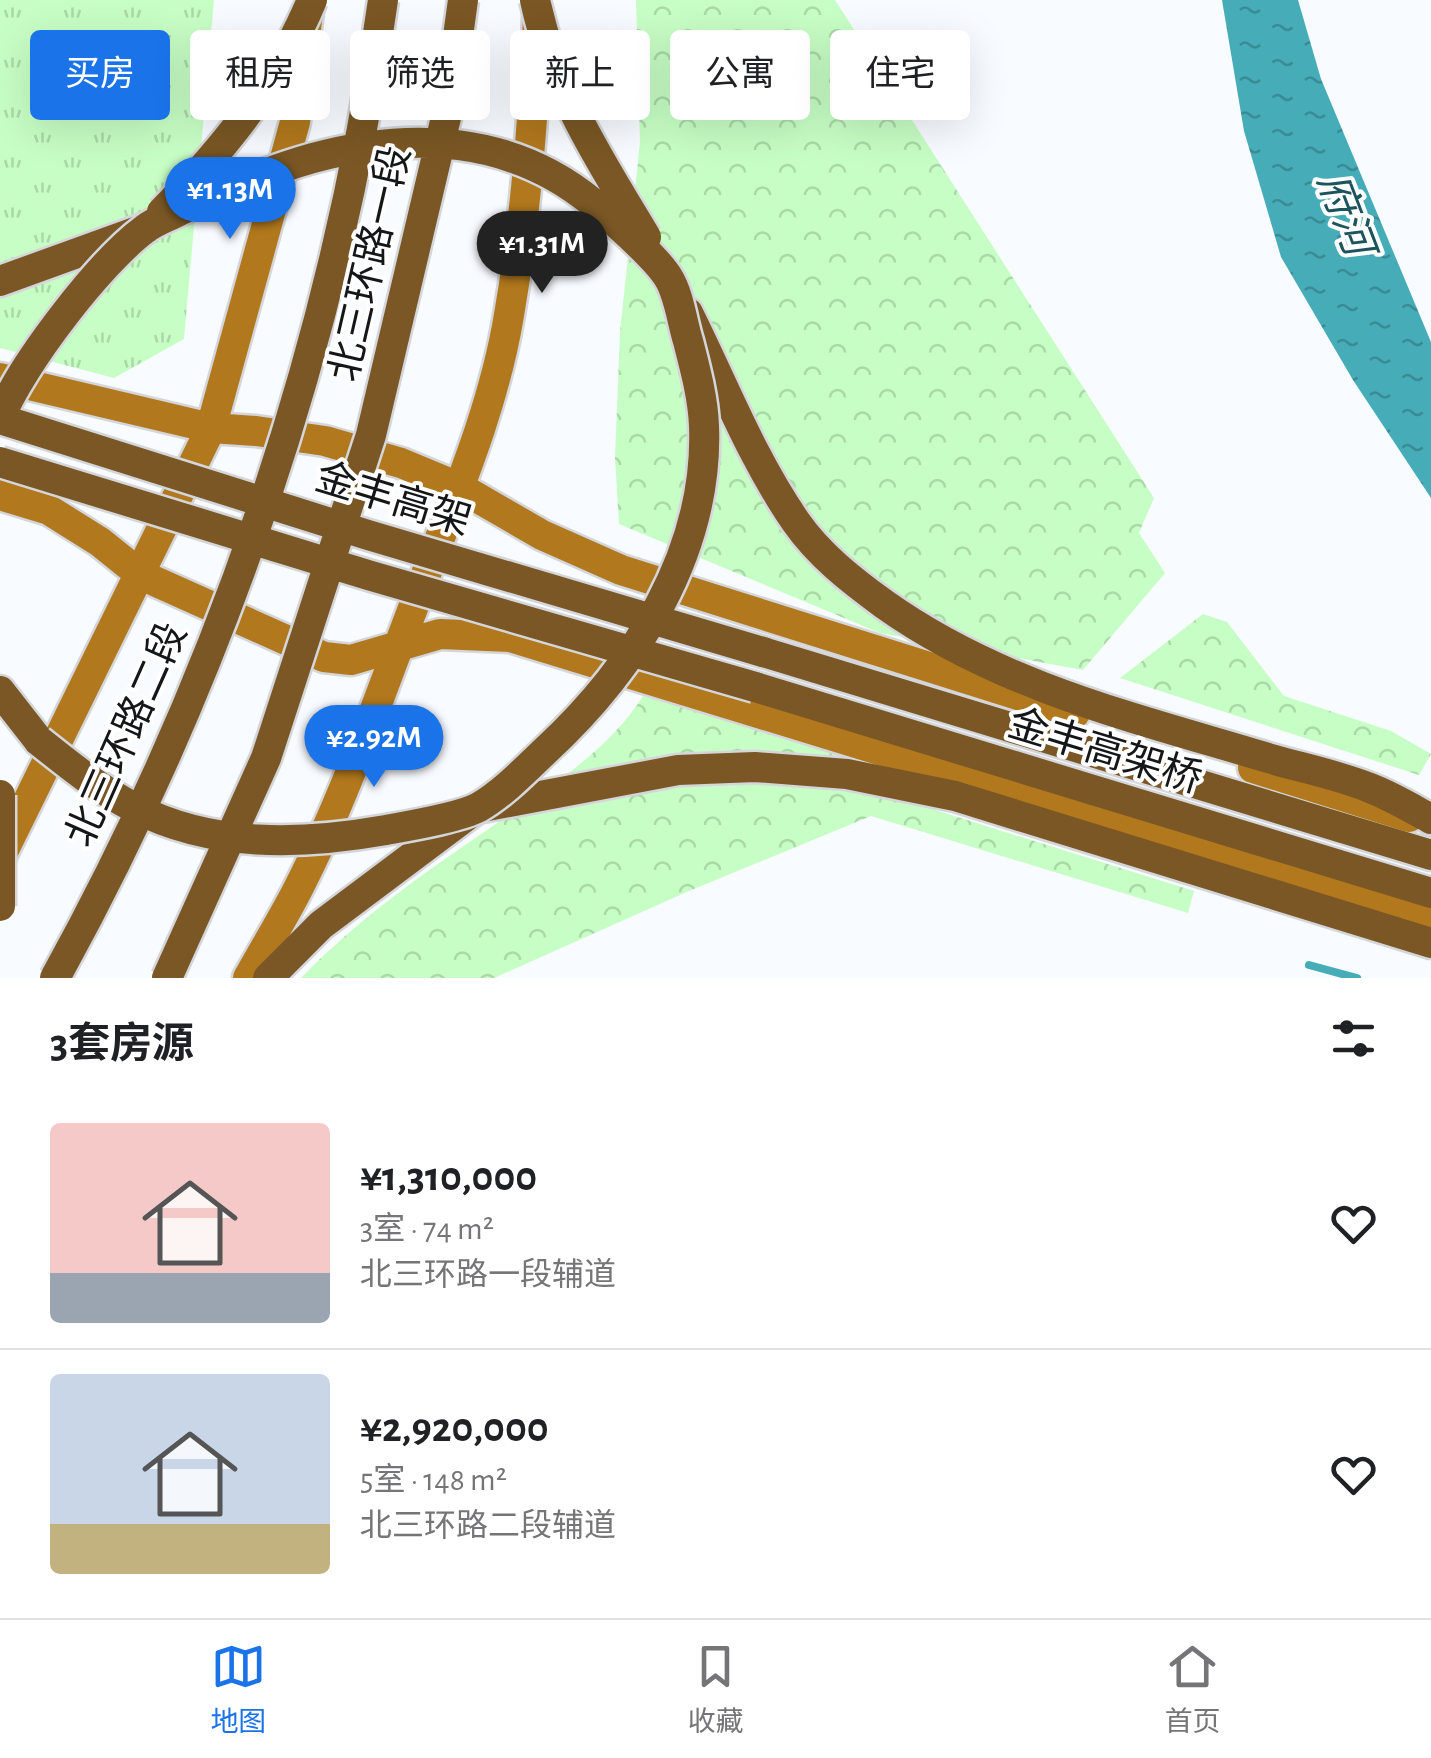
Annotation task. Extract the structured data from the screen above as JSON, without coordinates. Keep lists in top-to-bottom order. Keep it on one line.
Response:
{"streets":{"highway":["北三环路一段","金丰高架","北三环路二段","金丰高架桥"]},"crossings":[["北三环路一段","北三环路二段"],["金丰高架","金丰高架桥"]],"water":["府河"],"page":{"chip":["买房","租房","筛选","新上","公寓","住宅"],"price":["¥1.13M","¥1.31M","¥2.92M"],"heading":"3套房源","list":[{"name":"¥1,310,000","note":"3室 · 74 m² · 北三环路一段辅道"},{"name":"¥2,920,000","note":"5室 · 148 m² · 北三环路二段辅道"}],"tabs":["地图","收藏","首页"]}}
